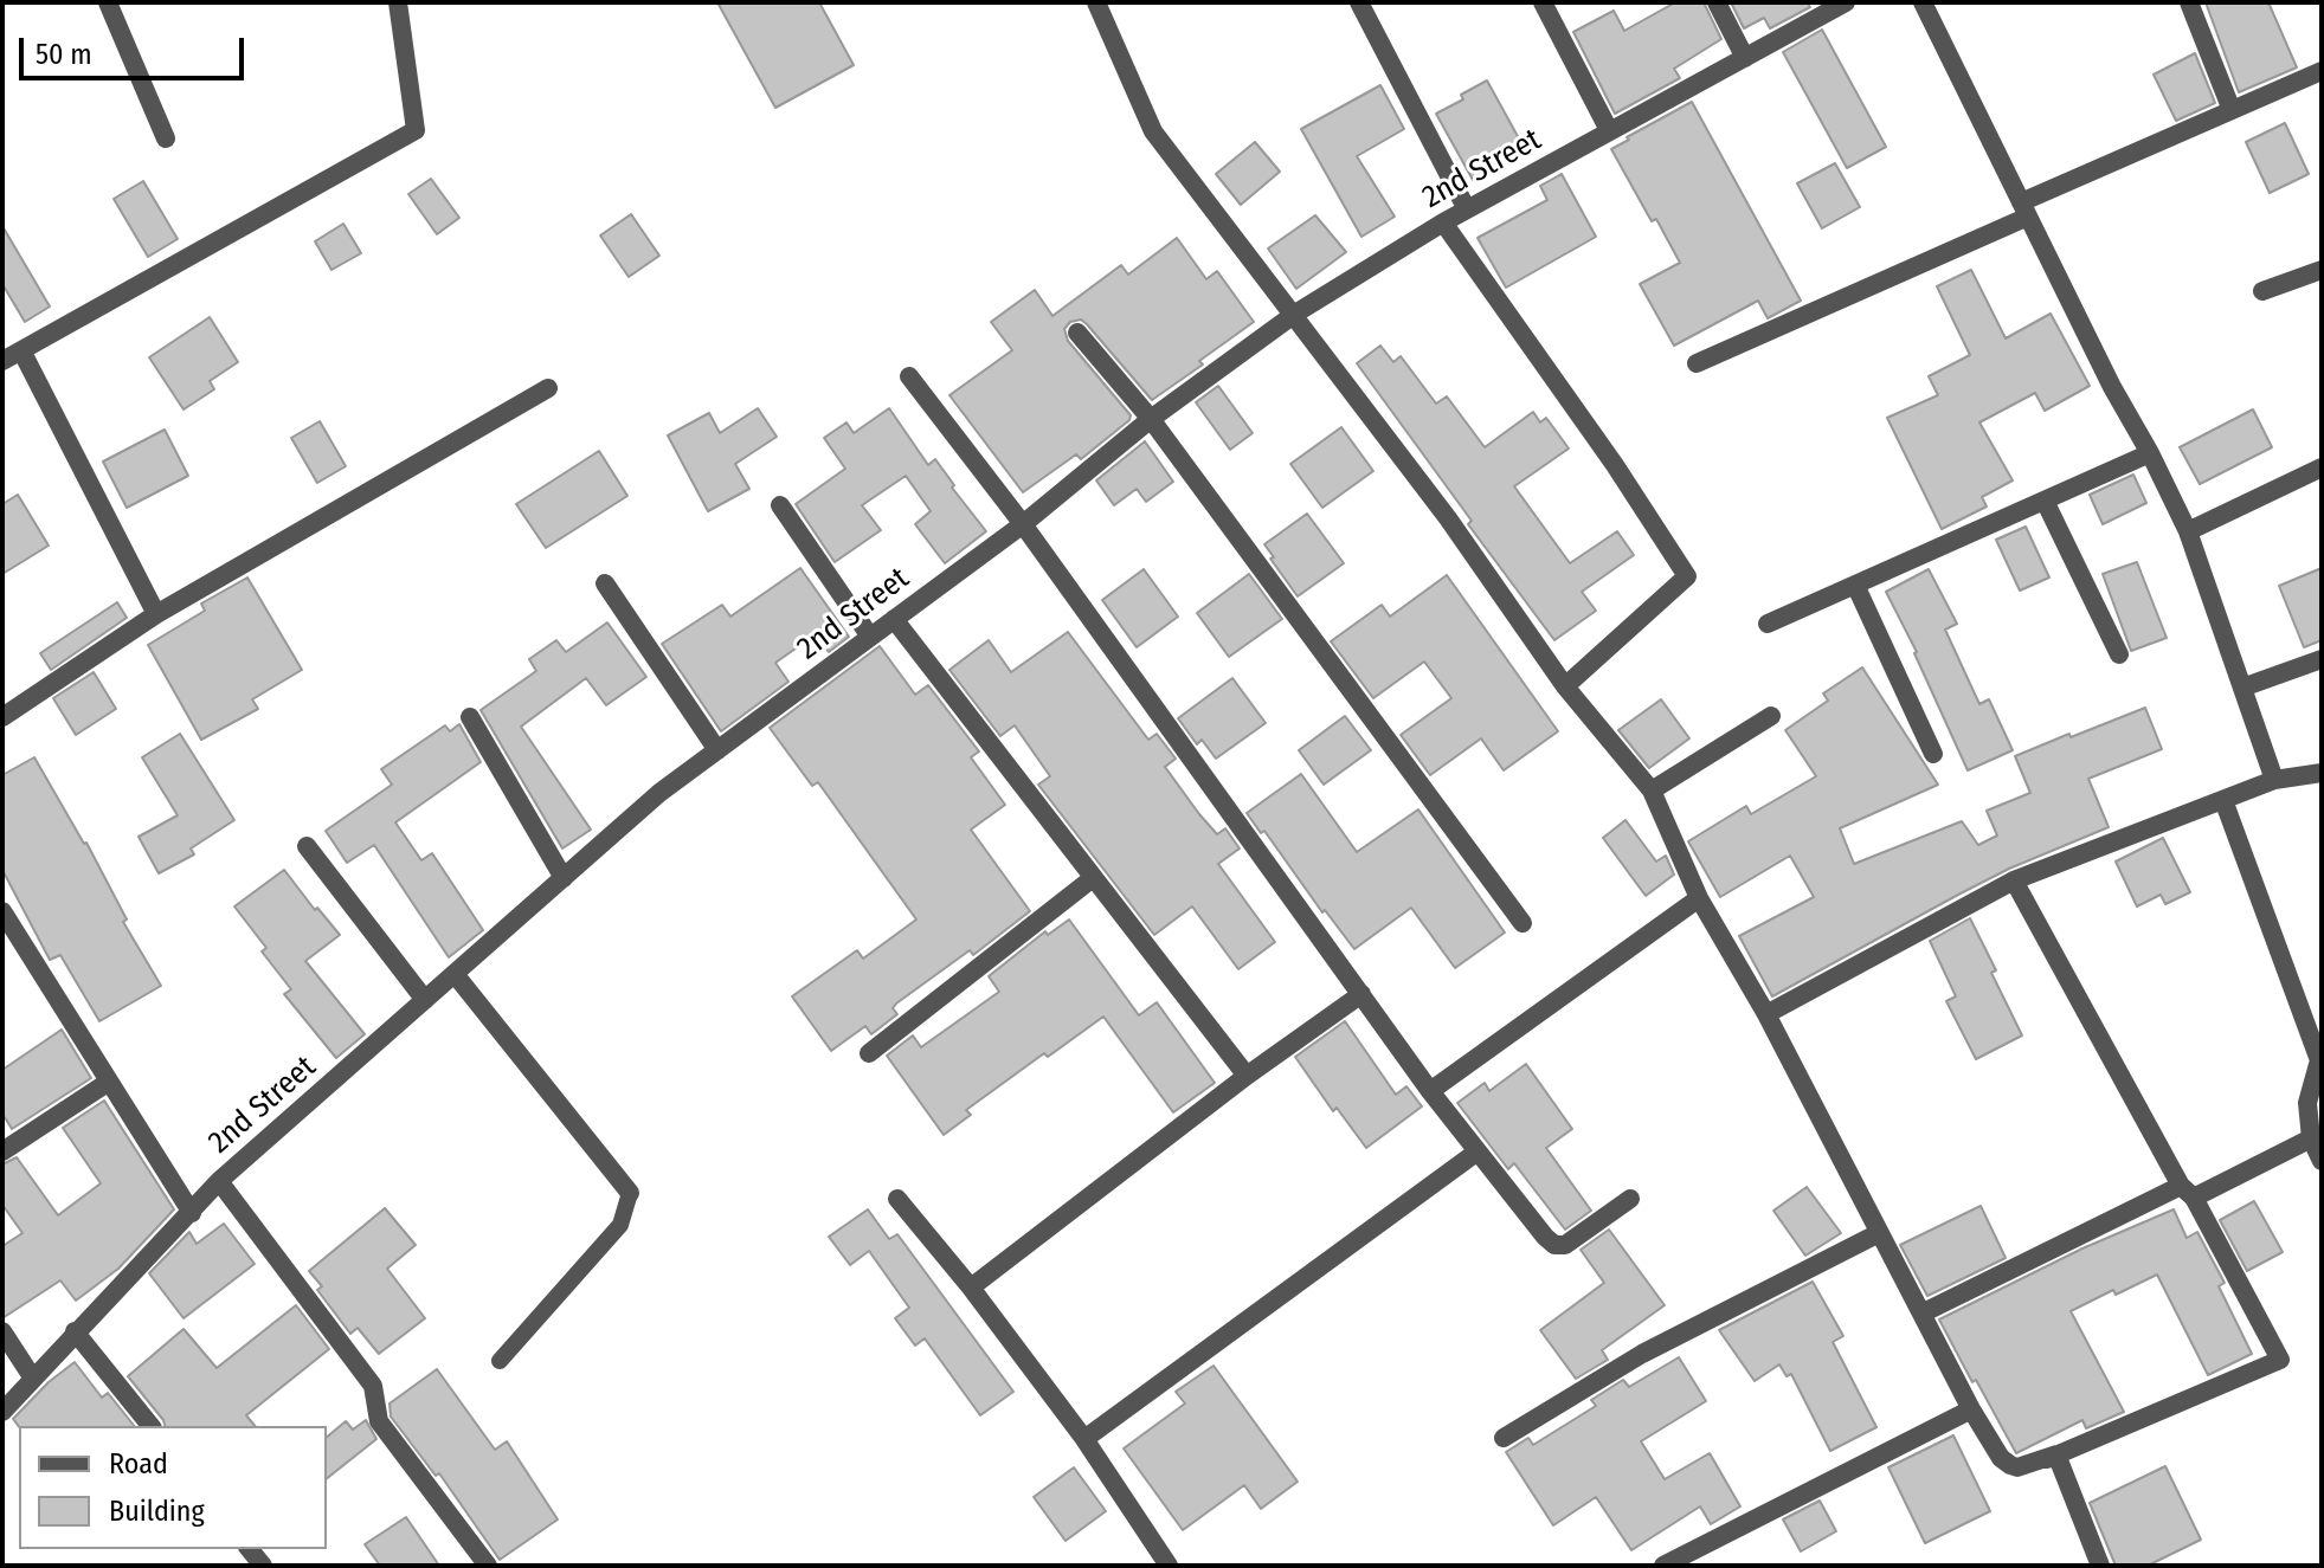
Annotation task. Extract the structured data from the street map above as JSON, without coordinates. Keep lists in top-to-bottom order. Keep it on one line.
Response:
{"streets":{"street":["2nd Street"]},"legend":["Road","Building"],"scale_bar":"50 m"}
